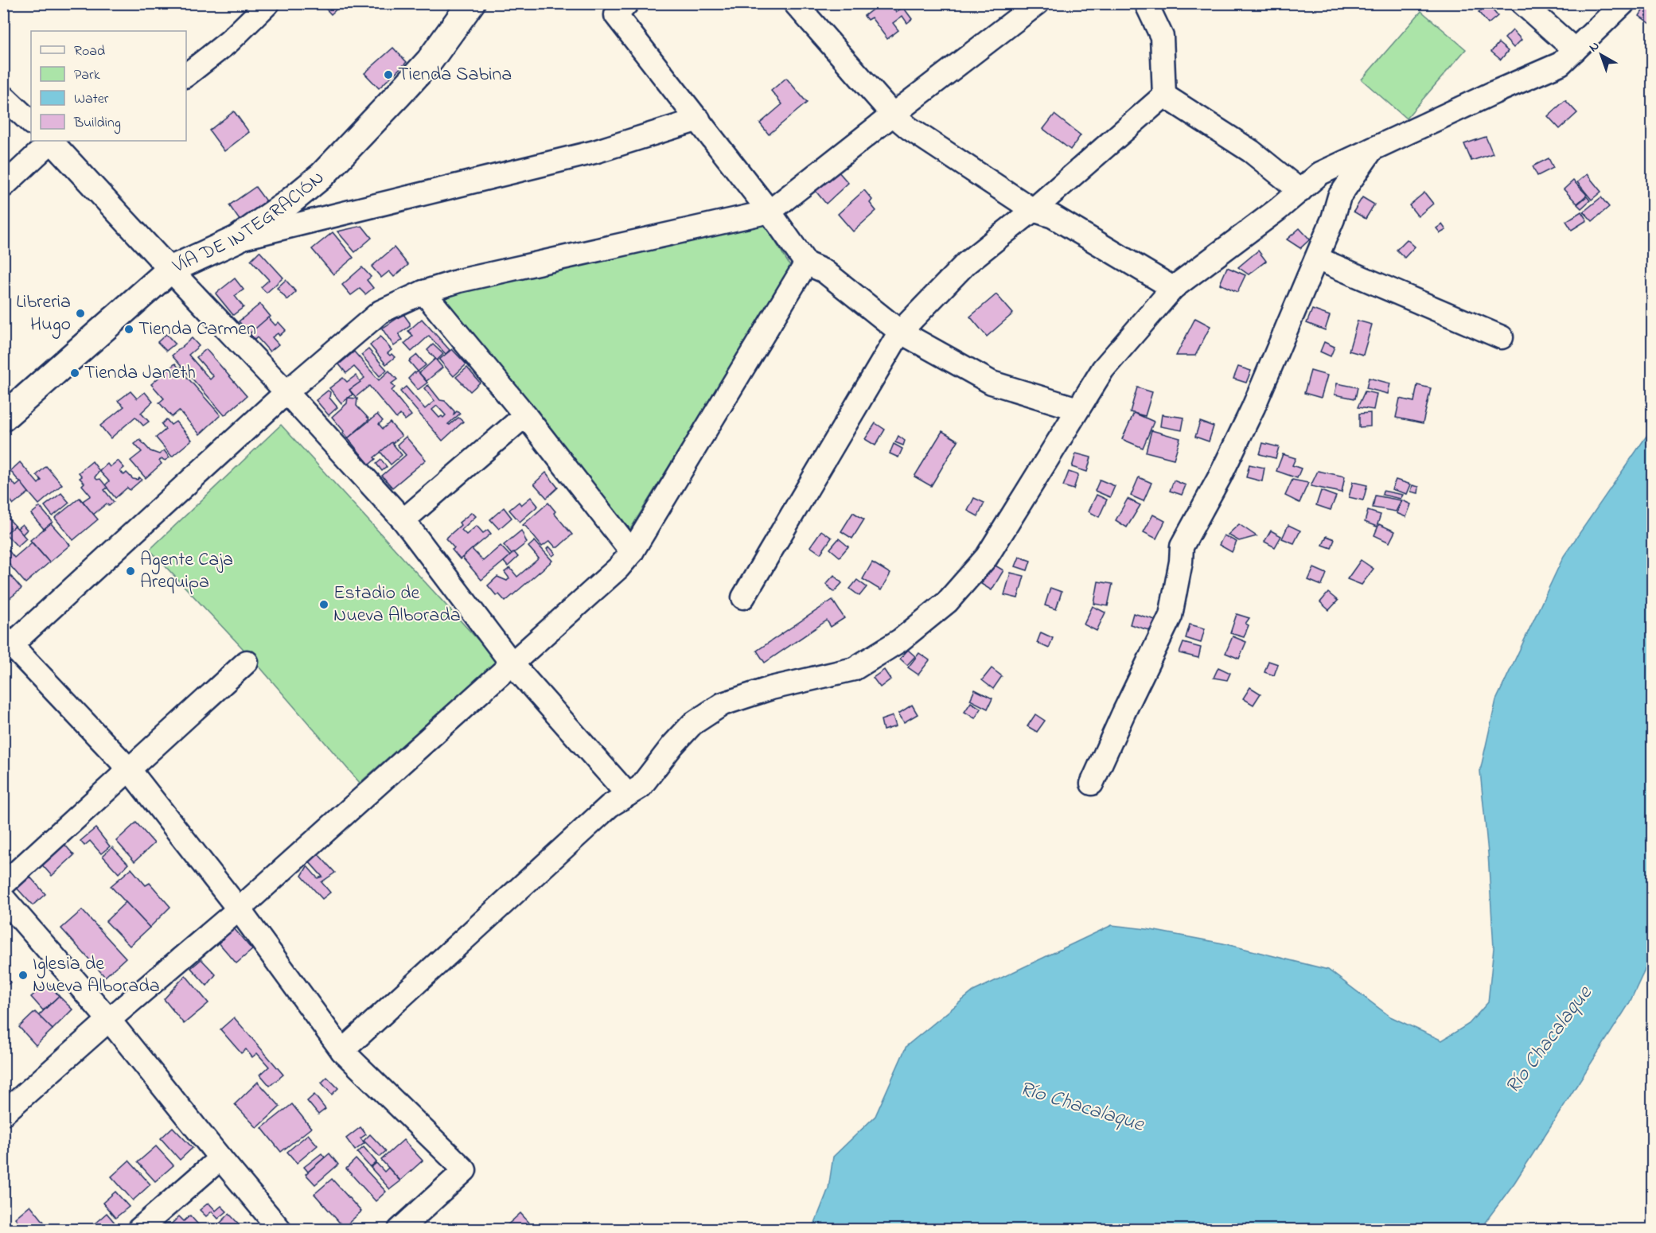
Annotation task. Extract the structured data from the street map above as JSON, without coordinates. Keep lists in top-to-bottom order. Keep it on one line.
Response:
{"streets":{"main road":["VÍA DE INTEGRACIÓN"]},"water":["Río Chacalaque"],"places":["Tienda Sabina","Libreria Hugo","Tienda Carmen","Tienda Janeth","Agente Caja Arequipa","Estadio de Nueva Alborada","Iglesia de Nueva Alborada"],"legend":["Road","Park","Water","Building"],"north":"top left"}
